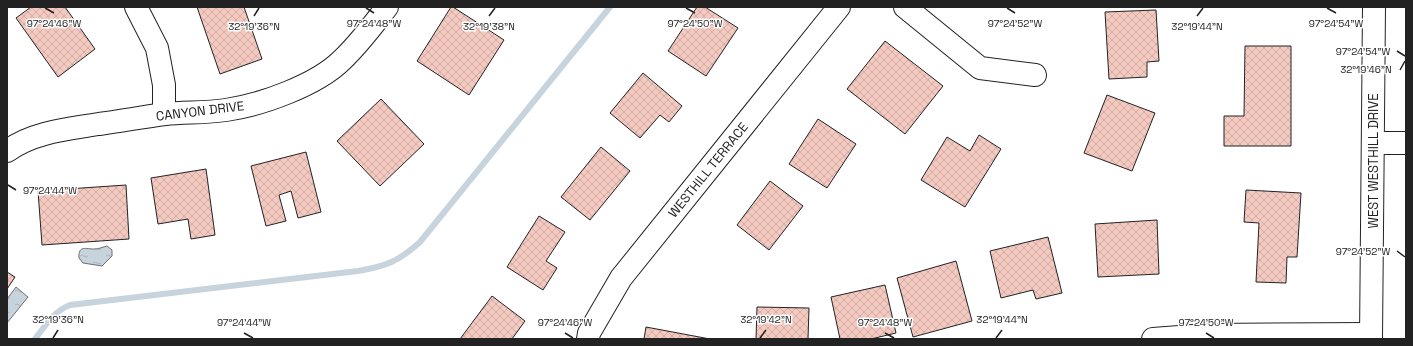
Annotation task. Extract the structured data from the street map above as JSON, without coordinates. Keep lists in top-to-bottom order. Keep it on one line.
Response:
{"streets":{"street":["CANYON DRIVE","WEST WESTHILL DRIVE","WESTHILL TERRACE"]},"coordinates":["97°24'54\"W","97°24'52\"W","97°24'46\"W","97°24'48\"W","97°24'50\"W","32°19'36\"N","32°19'38\"N","32°19'44\"N","32°19'46\"N","97°24'44\"W","32°19'42\"N"]}
